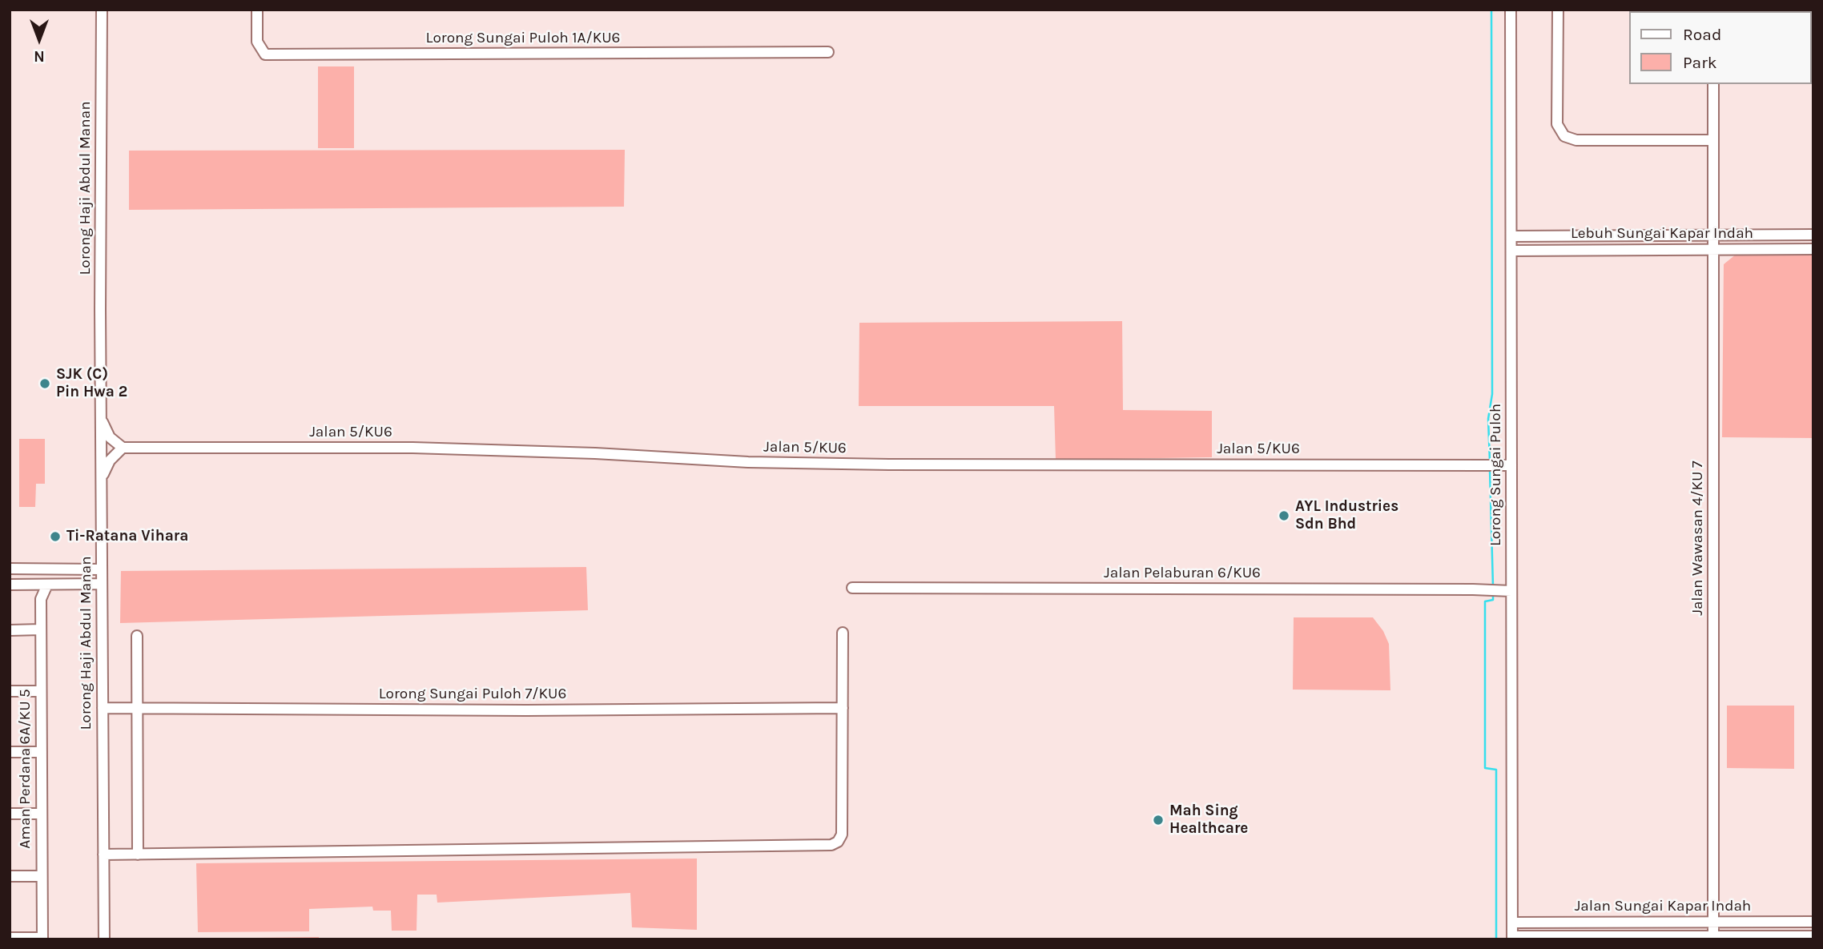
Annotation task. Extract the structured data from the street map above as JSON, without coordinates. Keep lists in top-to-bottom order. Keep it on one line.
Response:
{"streets":{"street":["Lorong Sungai Puloh 1A/KU6","Lorong Haji Abdul Manan","Lebuh Sungai Kapar Indah","Jalan 5/KU6","Lorong Sungai Puloh","Jalan Wawasan 4/KU 7","Jalan Pelaburan 6/KU6","Lorong Sungai Puloh 7/KU6","Aman Perdana 6A/KU 5","Jalan Sungai Kapar Indah"]},"crossings":[["Lorong Haji Abdul Manan","Lorong Sungai Puloh 7/KU6"],["Lebuh Sungai Kapar Indah","Lorong Sungai Puloh"],["Lebuh Sungai Kapar Indah","Jalan Wawasan 4/KU 7"],["Jalan 5/KU6","Lorong Sungai Puloh"],["Lorong Sungai Puloh","Jalan Pelaburan 6/KU6"],["Lorong Sungai Puloh","Jalan Sungai Kapar Indah"],["Jalan Wawasan 4/KU 7","Jalan Sungai Kapar Indah"]],"places":["SJK (C) Pin Hwa 2","AYL Industries Sdn Bhd","Ti-Ratana Vihara","Mah Sing Healthcare"],"legend":["Road","Park"],"north":"bottom"}
